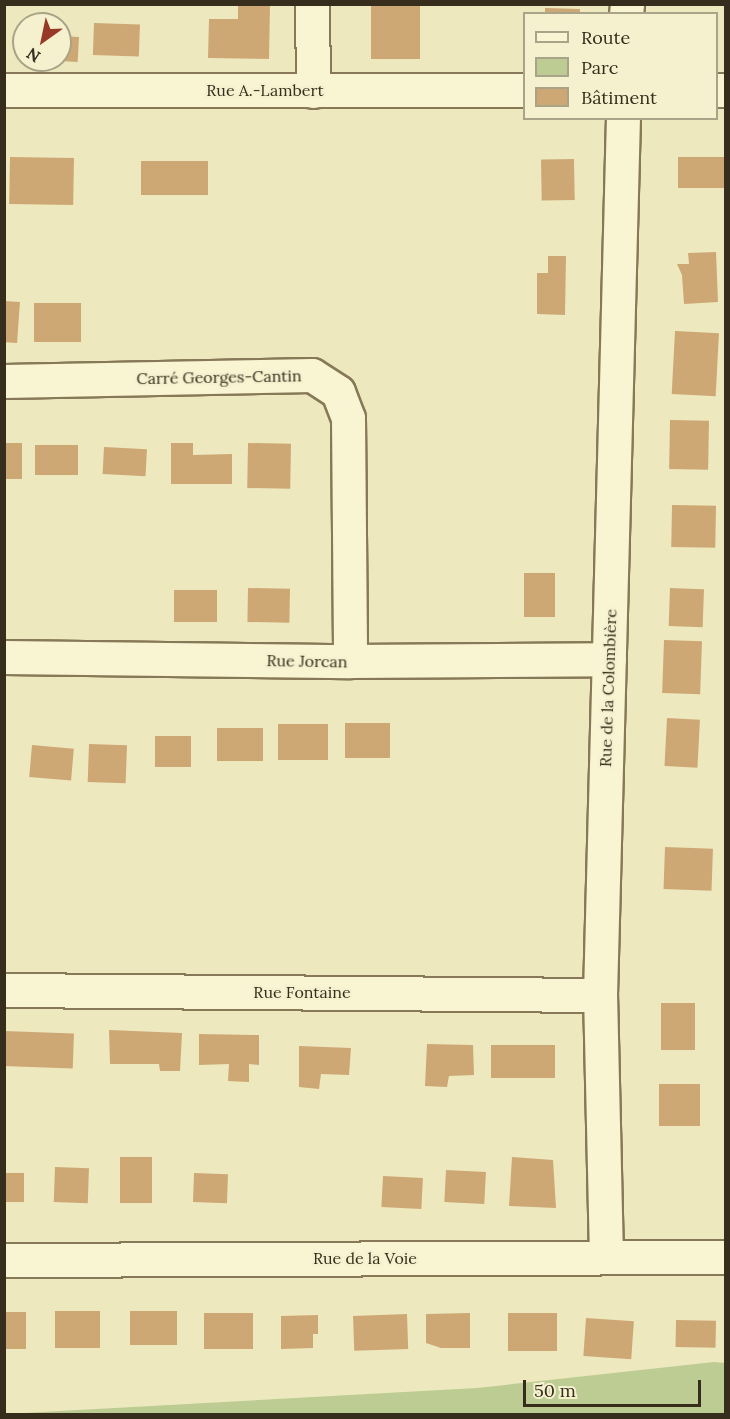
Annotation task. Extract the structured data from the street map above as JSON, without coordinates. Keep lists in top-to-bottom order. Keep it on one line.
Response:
{"streets":{"street":["Rue A.-Lambert","Carré Georges-Cantin","Rue Jorcan","Rue de la Colombière","Rue Fontaine","Rue de la Voie"]},"crossings":[["Carré Georges-Cantin","Rue Jorcan"],["Rue Jorcan","Rue de la Colombière"],["Rue de la Colombière","Rue Fontaine"],["Rue de la Colombière","Rue de la Voie"]],"legend":["Route","Parc","Bâtiment"],"scale_bar":"50 m","north":"bottom left"}
